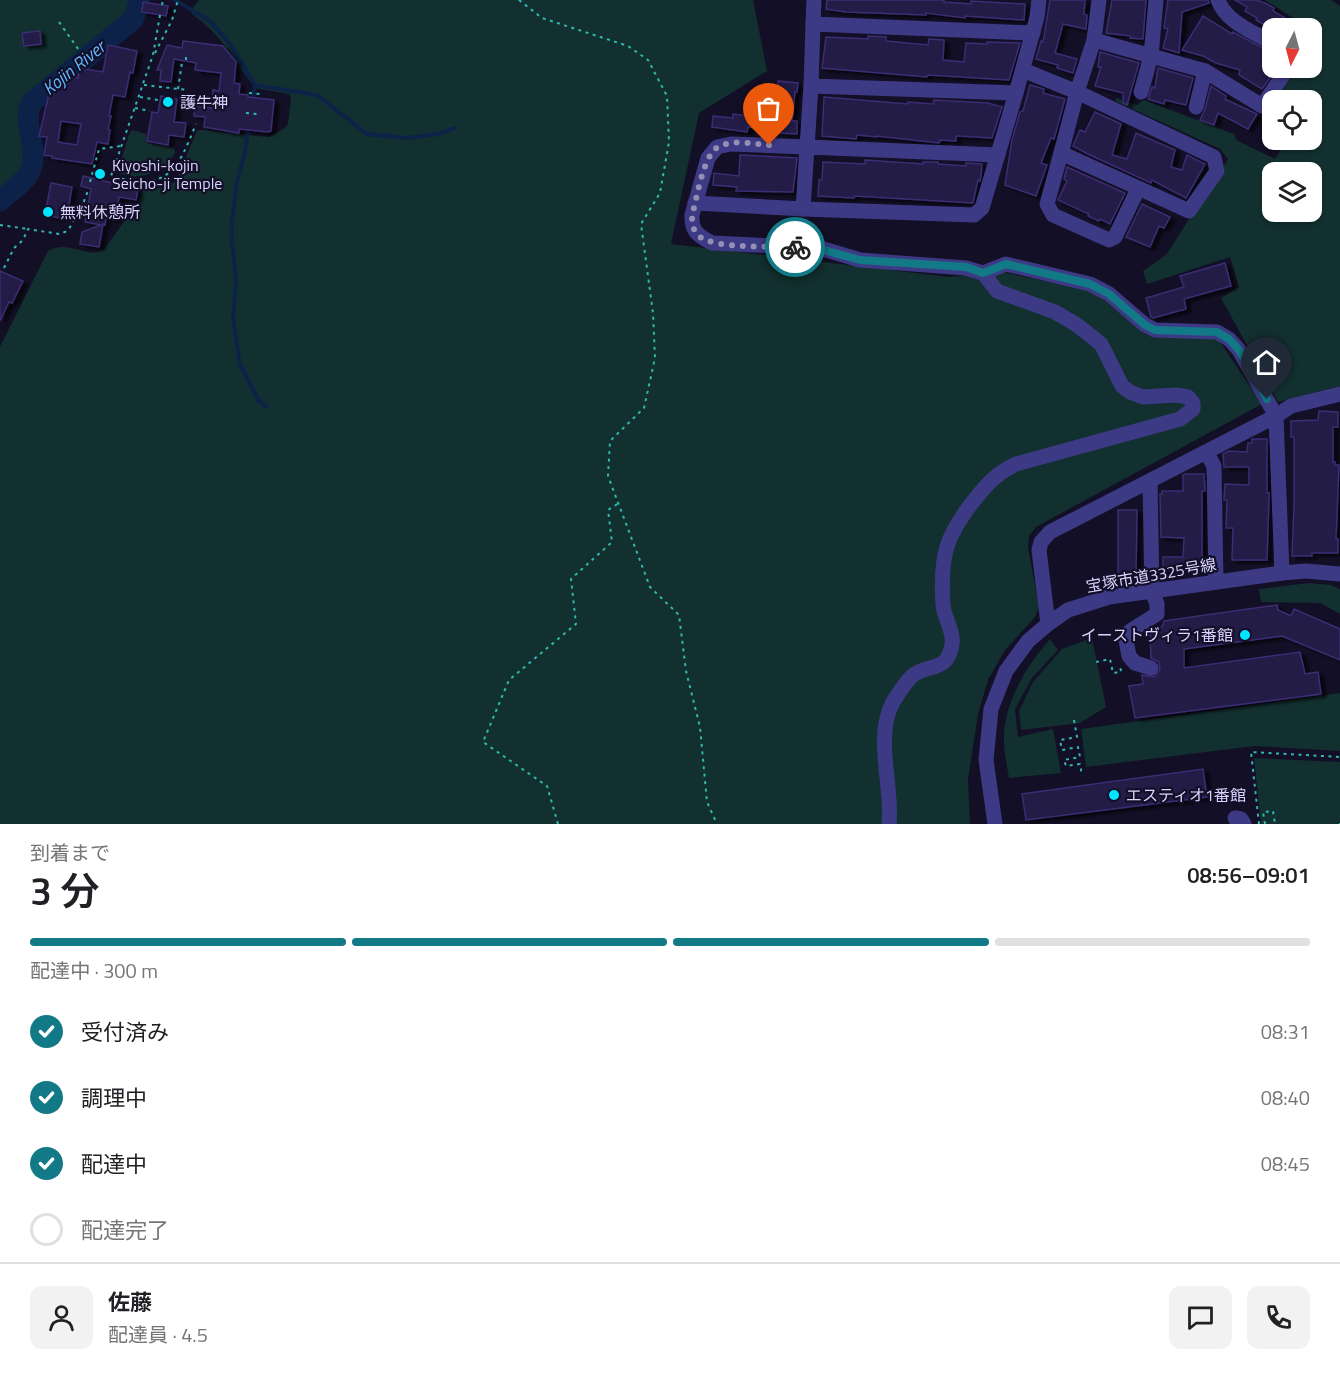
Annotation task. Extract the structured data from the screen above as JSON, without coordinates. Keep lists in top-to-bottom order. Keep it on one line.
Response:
{"streets":{"street":["宝塚市道3325号線"]},"water":["Kojin River"],"places":["護牛神","Kiyoshi-kojin Seicho-ji Temple","無料休憩所","イーストヴィラ1番館","エスティオ1番館"],"north":"bottom","page":{"heading":["3 分","到着まで","08:56–09:01"],"panel":["佐藤","配達員 · 4.5"],"bar":"配達中 · 300 m","list":[["受付済み","08:31"],["調理中","08:40"],["配達中","08:45"],"配達完了"]}}
